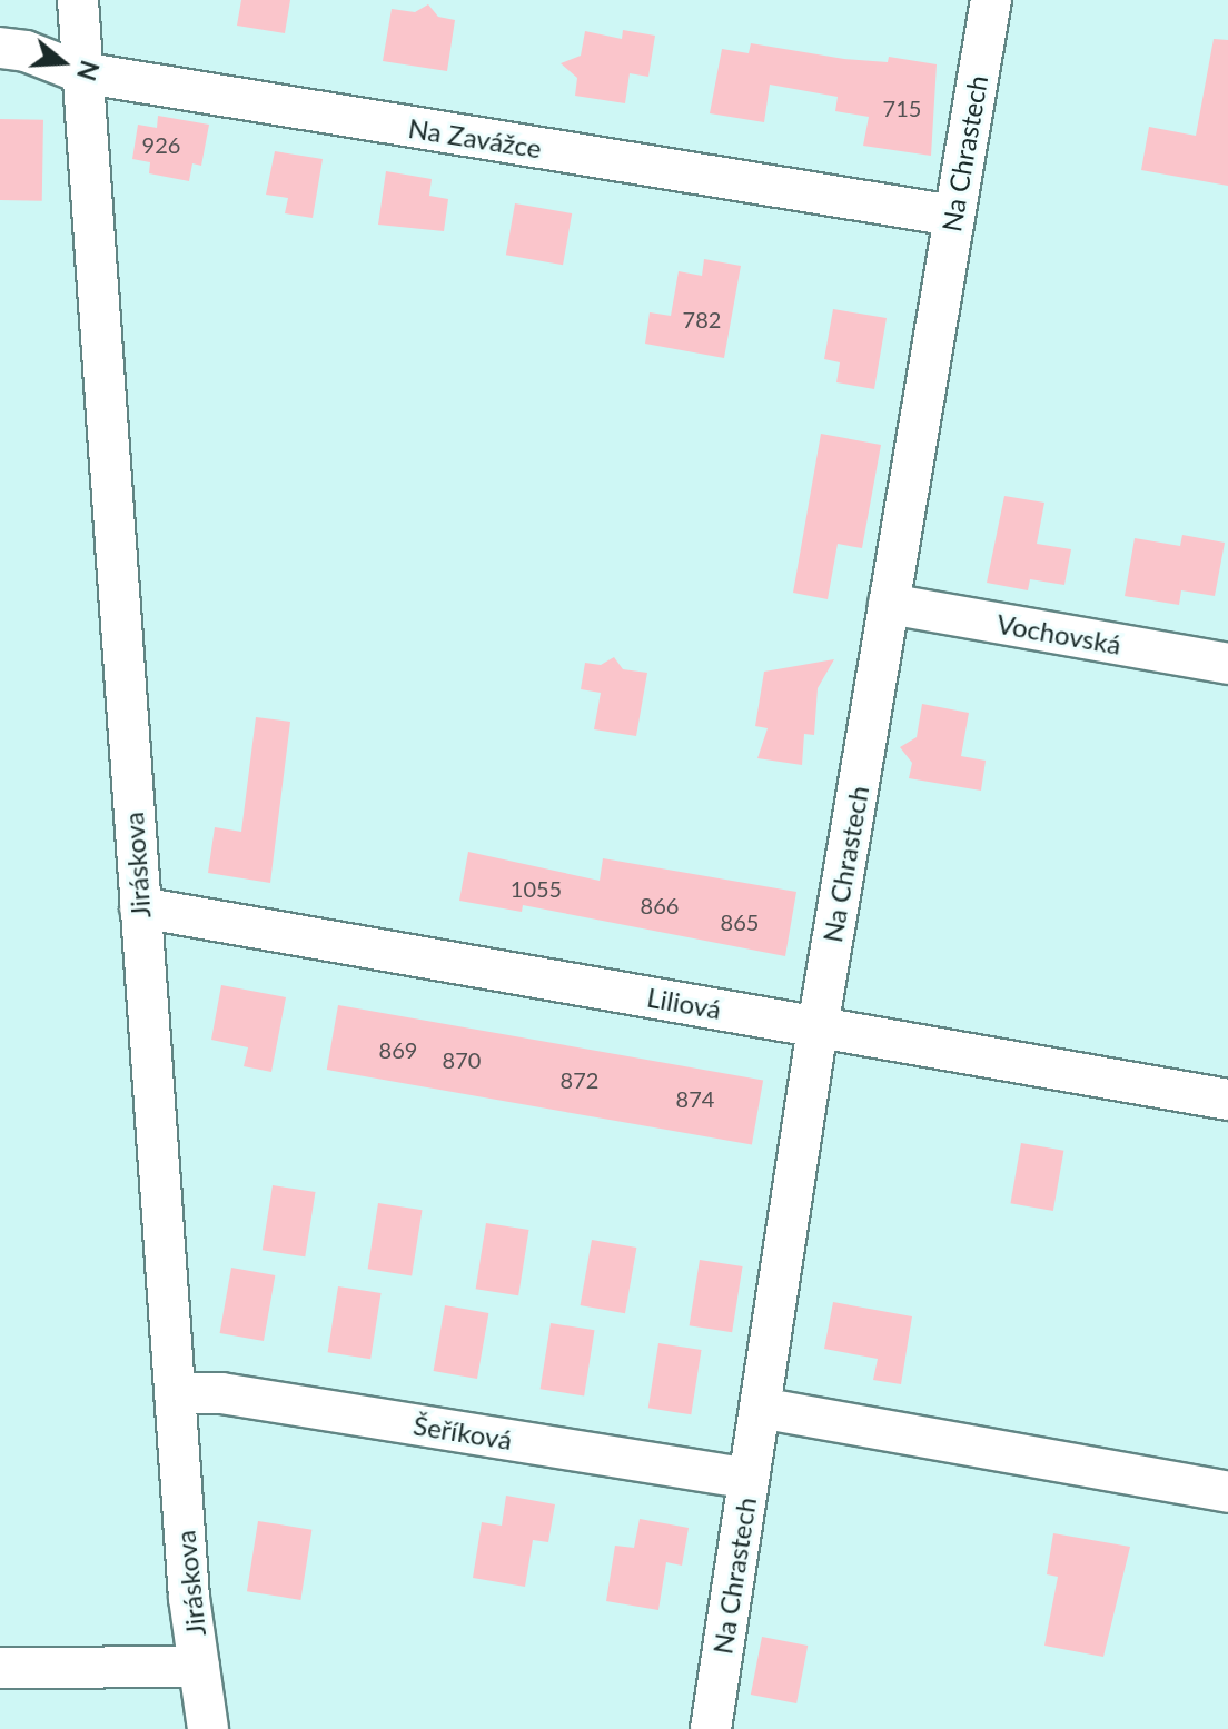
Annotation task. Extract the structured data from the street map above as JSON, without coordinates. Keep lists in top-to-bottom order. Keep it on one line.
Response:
{"streets":{"street":["Na Zavážce","Na Chrastech","Vochovská","Jiráskova","Liliová","Šeříková"]},"crossings":[["Na Zavážce","Na Chrastech"],["Na Zavážce","Jiráskova"],["Na Chrastech","Vochovská"],["Na Chrastech","Liliová"],["Na Chrastech","Šeříková"],["Jiráskova","Liliová"],["Jiráskova","Šeříková"]],"house_numbers":["715","926","782","1055","866","865","869","870","872","874"],"north":"right"}
